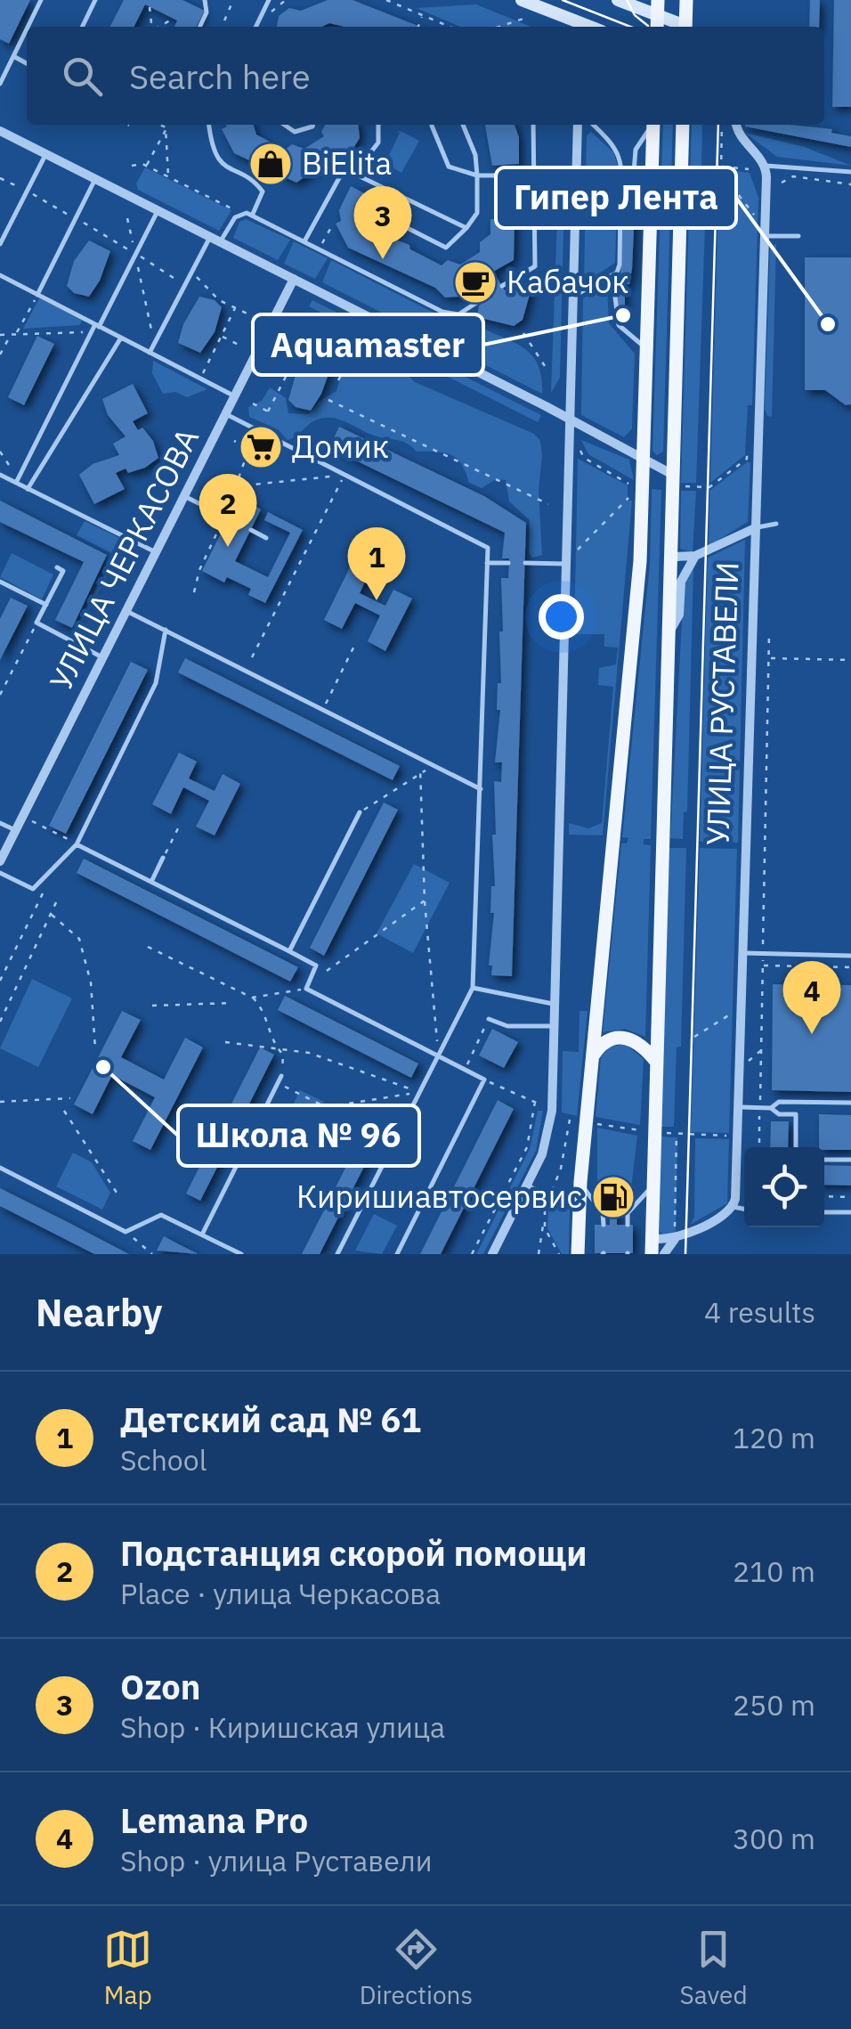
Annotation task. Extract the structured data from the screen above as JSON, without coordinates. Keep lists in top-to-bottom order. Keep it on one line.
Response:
{"streets":{"main road":["УЛИЦА РУСТАВЕЛИ"],"street":["УЛИЦА ЧЕРКАСОВА"]},"places":{"shop":["BiElita"],"cafe":["Кабачок"],"other":["Aquamaster","Гипер Лента","Школа № 96"],"supermarket":["Домик"],"fuel station":["Киришиавтосервис"]},"page":{"search":"Search here","pins":["3","2","1","4"],"heading":["Nearby","4 results"],"list":[{"mark":"1","name":"Детский сад № 61","note":"School","value":"120 m"},{"mark":"2","name":"Подстанция скорой помощи","note":"Place · улица Черкасова","value":"210 m"},{"mark":"3","name":"Ozon","note":"Shop · Киришская улица","value":"250 m"},{"mark":"4","name":"Lemana Pro","note":"Shop · улица Руставели","value":"300 m"}],"nav":["Map","Directions","Saved"]}}
